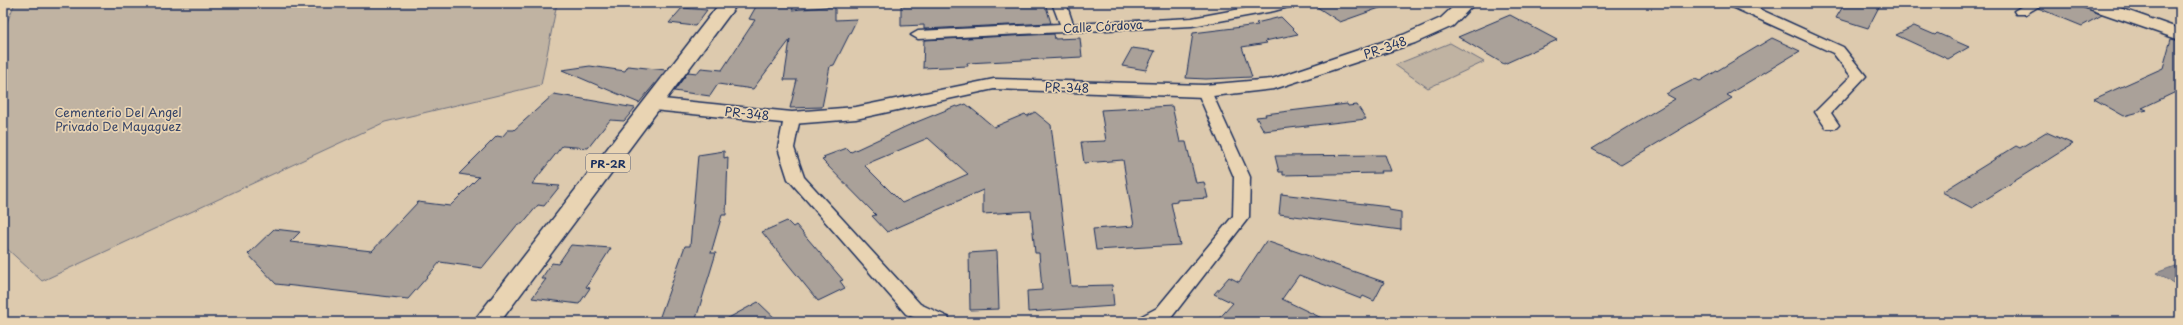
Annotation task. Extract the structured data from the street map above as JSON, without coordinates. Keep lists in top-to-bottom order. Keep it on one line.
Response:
{"streets":{"main road":["PR-2R"],"street":["Calle Córdova","PR-348"]},"crossings":[["PR-348","PR-2R"]],"parks":["Cementerio Del Angel Privado De Mayaguez"]}
